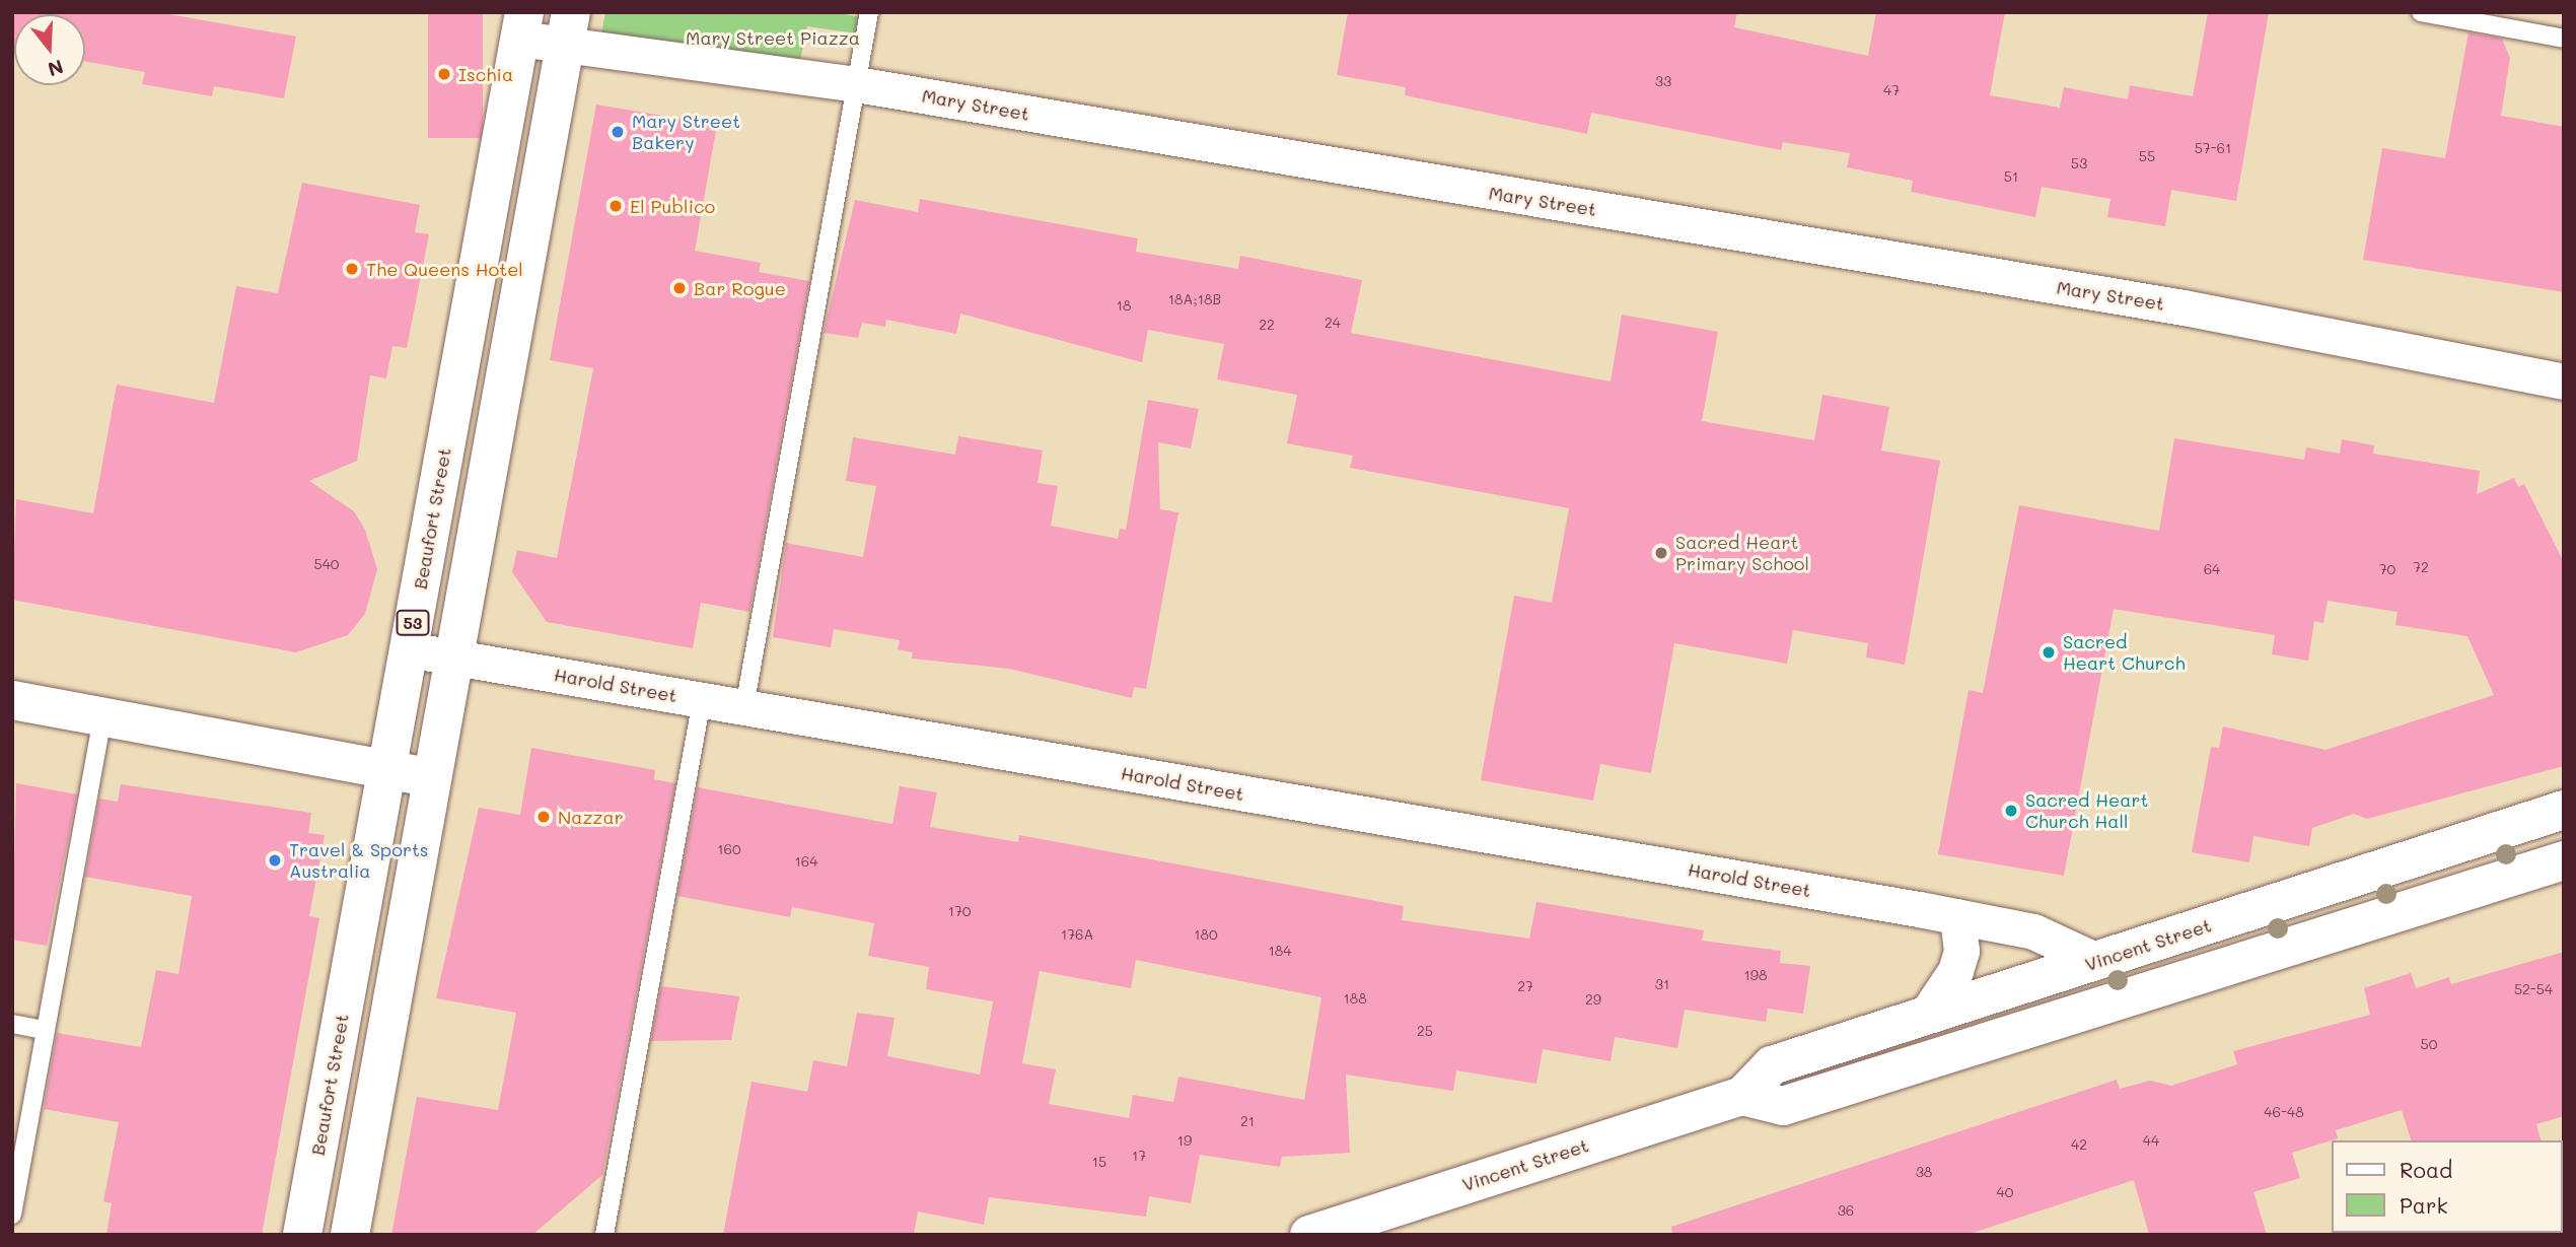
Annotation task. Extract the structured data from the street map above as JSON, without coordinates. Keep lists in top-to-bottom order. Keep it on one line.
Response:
{"streets":{"main road":["Beaufort Street","53","Vincent Street"],"street":["Mary Street","Harold Street"]},"crossings":[["Mary Street","Beaufort Street"],["Beaufort Street","Harold Street"],["Harold Street","Vincent Street"]],"parks":["Mary Street Piazza"],"places":["Ischia","Mary Street Bakery","El Publico","The Queens Hotel","Bar Rogue","Sacred Heart Primary School","Sacred Heart Church","Sacred Heart Church Hall","Nazzar","Travel & Sports Australia"],"house_numbers":["33","47","57-61","55","53","51","18A;18B","18","24","22","540","72","64","70","160","164","170","176A","180","184","198","31","27","52-54","188","29","25","50","46-48","21","19","44","42","17","15","38","40","36"],"legend":["Road","Park"],"north":"bottom"}
